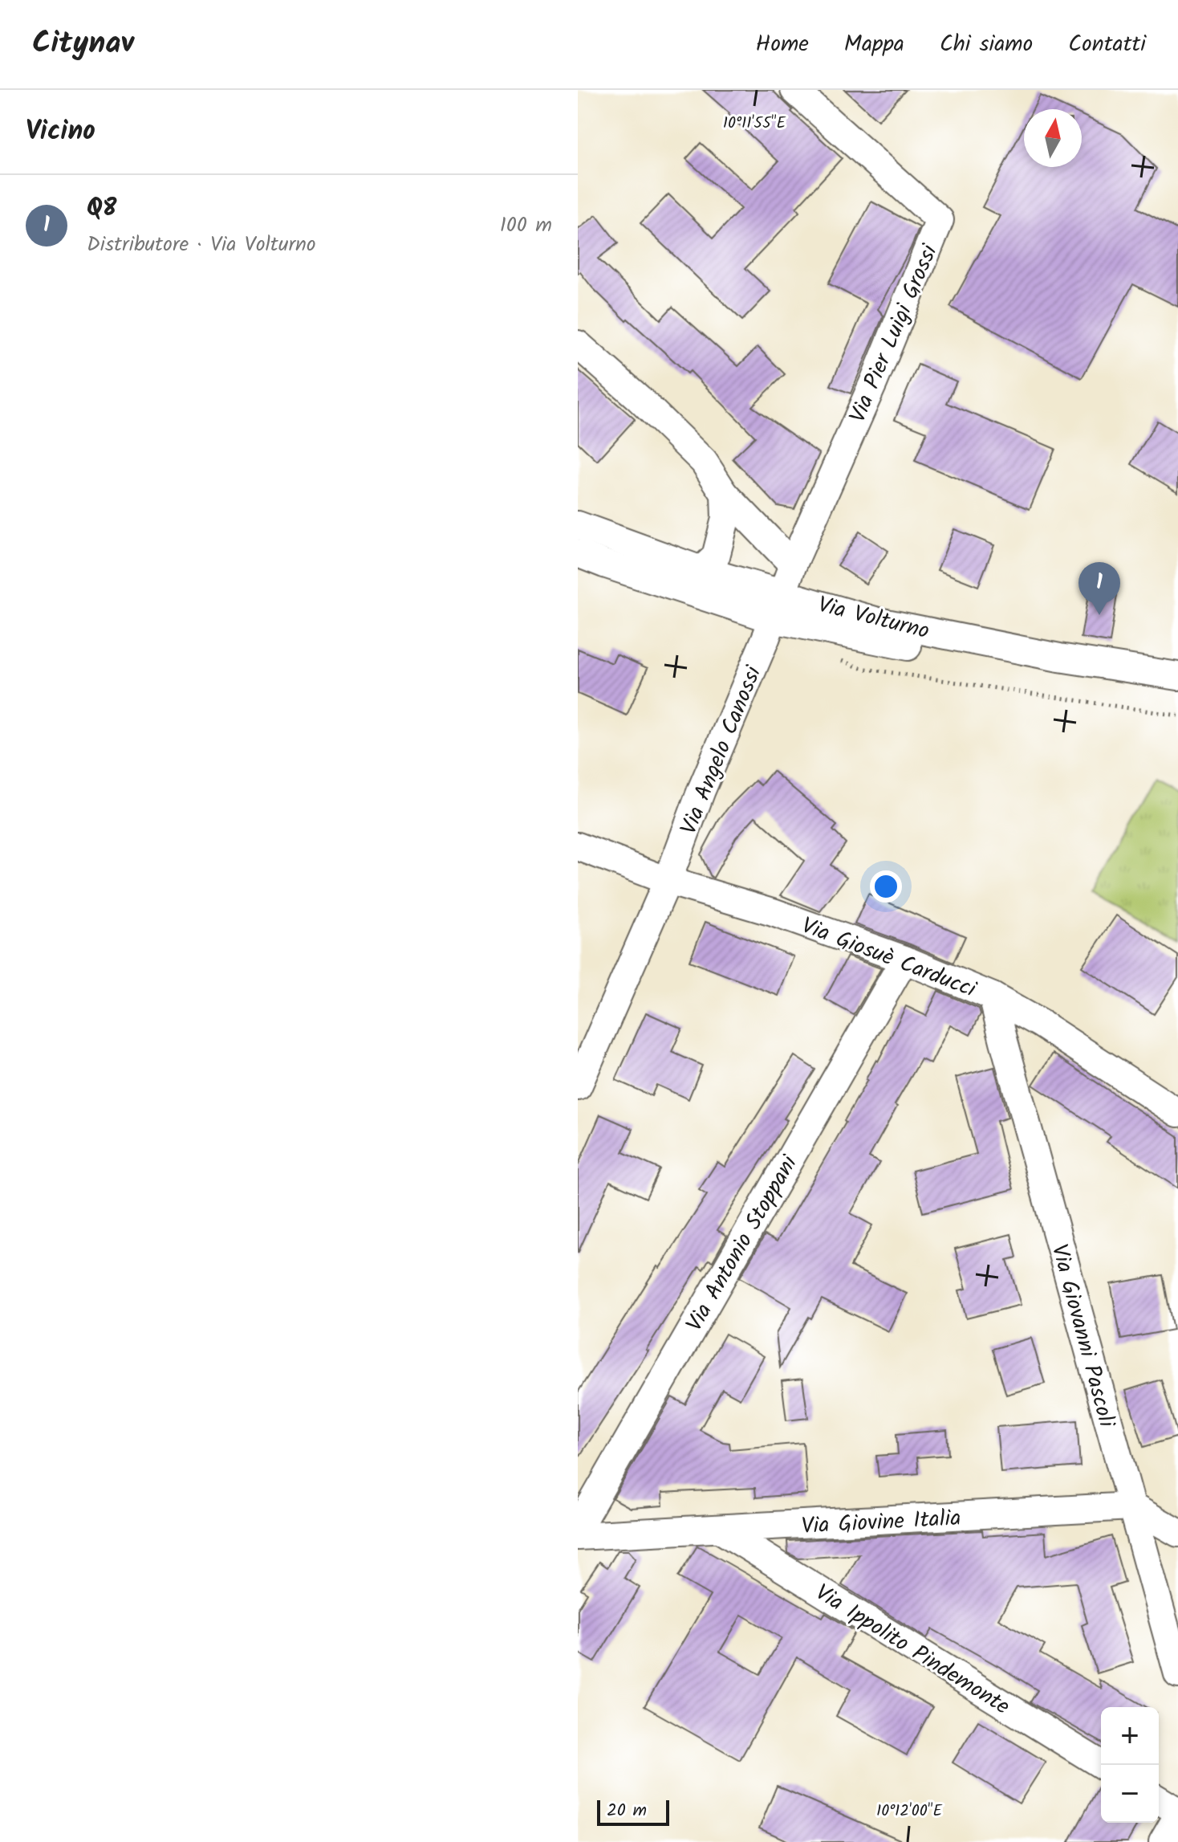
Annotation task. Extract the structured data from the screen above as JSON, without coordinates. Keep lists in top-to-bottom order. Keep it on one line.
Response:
{"streets":{"street":["Via Pier Luigi Grossi","Via Volturno","Via Angelo Canossi","Via Giosuè Carducci","Via Antonio Stoppani","Via Giovanni Pascoli","Via Giovine Italia","Via Ippolito Pindemonte"]},"crossings":[["Via Pier Luigi Grossi","Via Volturno"],["Via Pier Luigi Grossi","Via Angelo Canossi"],["Via Volturno","Via Angelo Canossi"],["Via Angelo Canossi","Via Giosuè Carducci"],["Via Giosuè Carducci","Via Antonio Stoppani"],["Via Giosuè Carducci","Via Giovanni Pascoli"],["Via Giovanni Pascoli","Via Giovine Italia"],["Via Giovine Italia","Via Ippolito Pindemonte"]],"scale_bar":"20 m","north":"top","page":{"header":"Citynav","nav":["Home","Mappa","Chi siamo","Contatti"],"heading":"Vicino","list":[{"mark":"1","name":"Q8","note":"Distributore · Via Volturno","value":"100 m"}],"pins":"1","map_buttons":["+","−"],"scale":"20 m"},"coordinates":["10°11'55\"E","10°12'00\"E"]}
